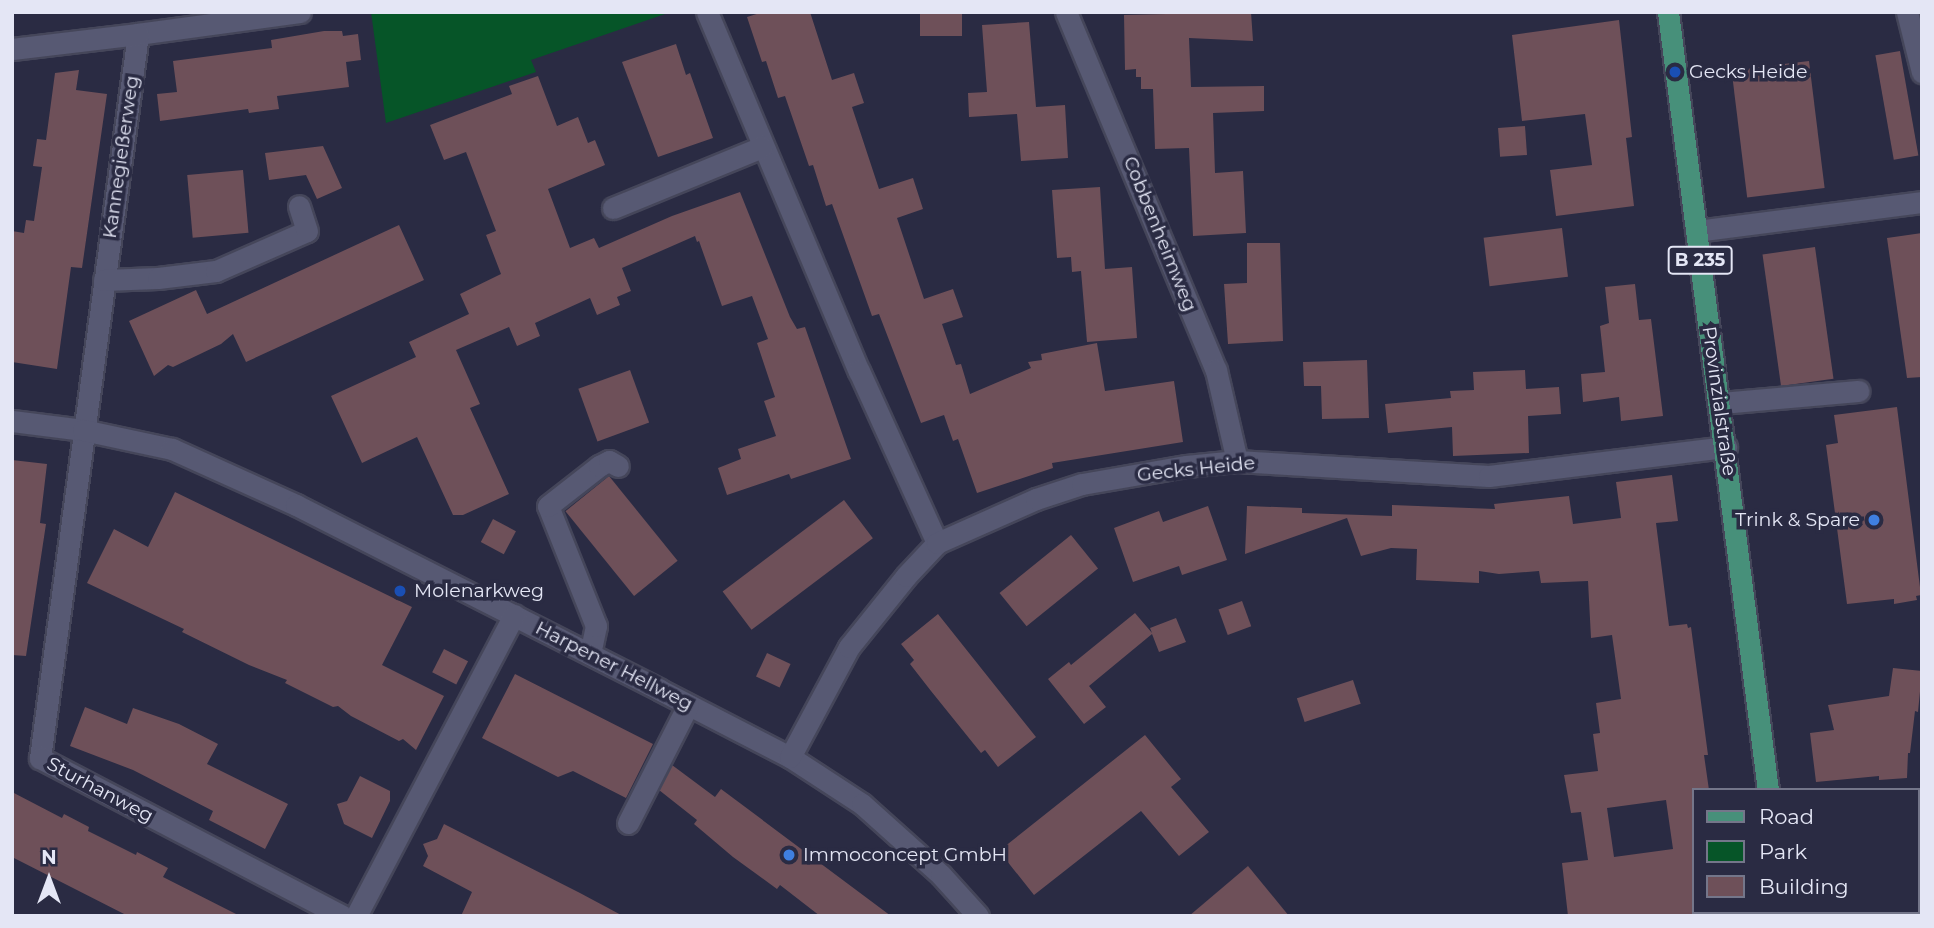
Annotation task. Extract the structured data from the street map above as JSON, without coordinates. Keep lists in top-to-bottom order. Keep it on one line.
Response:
{"streets":{"main road":["B 235","Provinzialstraße"],"street":["Kannegießerweg","Cobbenheimweg","Gecks Heide","Harpener Hellweg","Sturhanweg"]},"crossings":[["Kannegießerweg","Harpener Hellweg"],["Kannegießerweg","Sturhanweg"],["Cobbenheimweg","Gecks Heide"],["Provinzialstraße","Gecks Heide"],["Gecks Heide","Harpener Hellweg"],["Harpener Hellweg","Sturhanweg"]],"places":["Gecks Heide","Trink & Spare","Molenarkweg","Immoconcept GmbH"],"legend":["Road","Park","Building"],"north":"top"}
